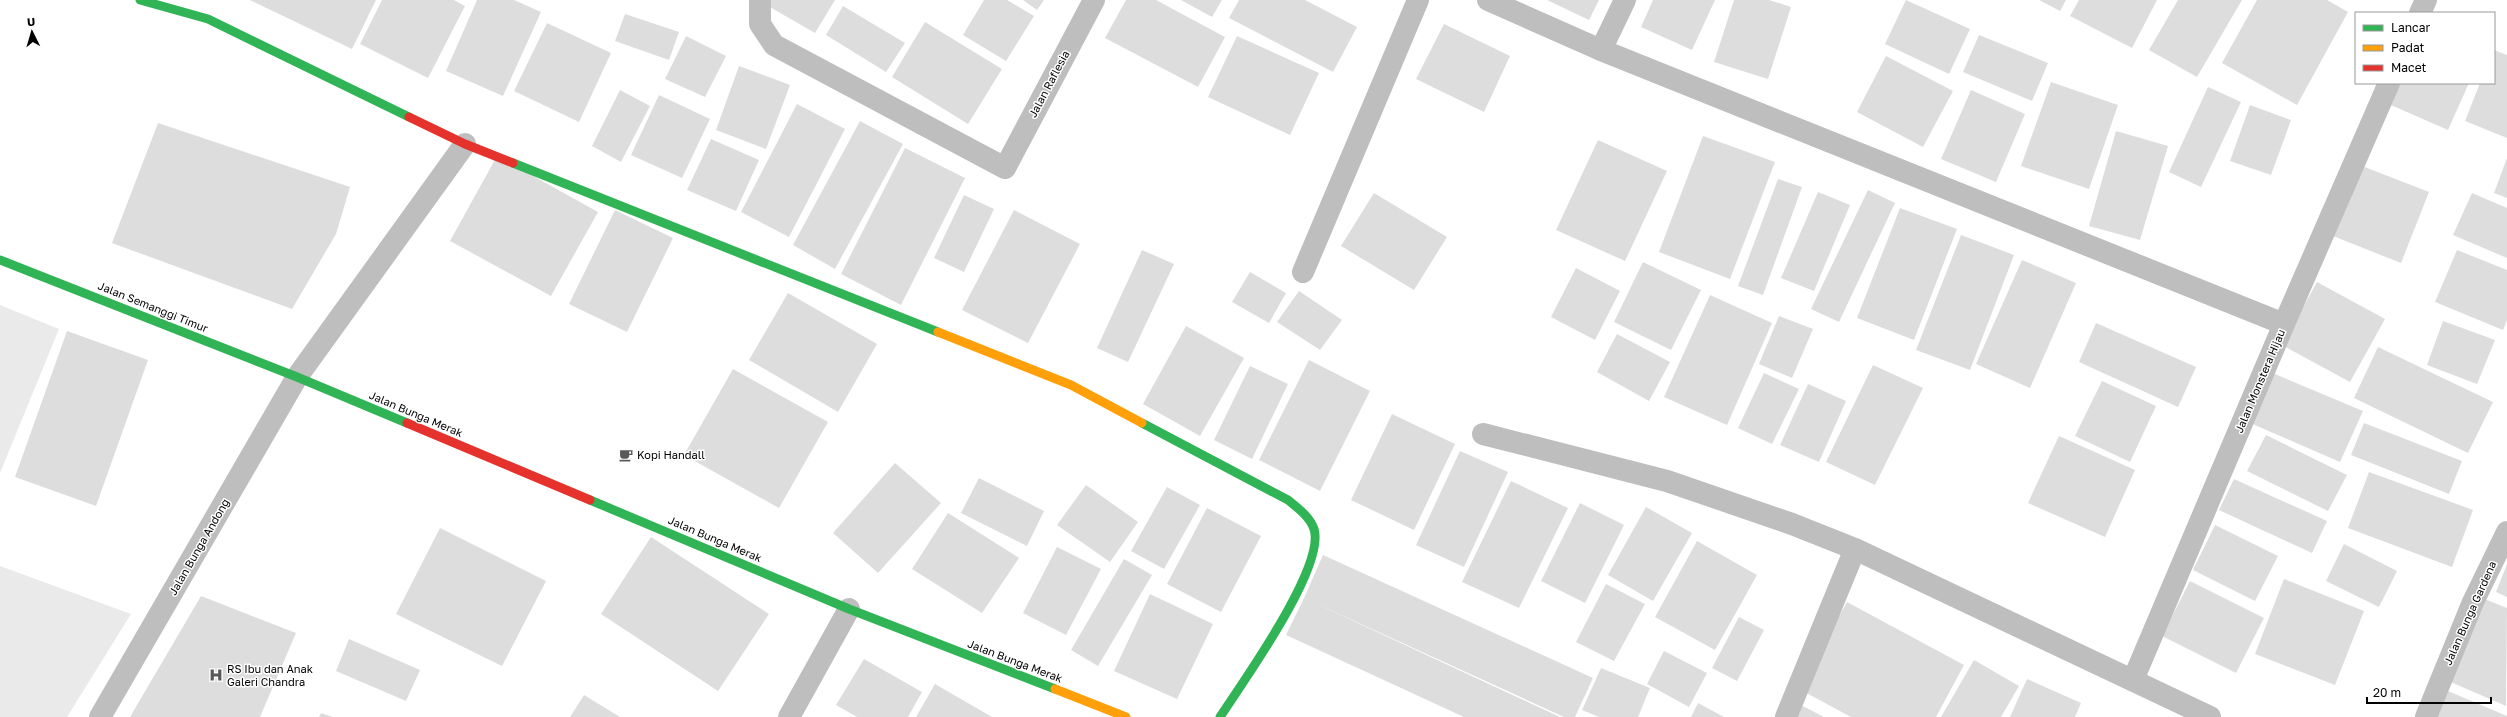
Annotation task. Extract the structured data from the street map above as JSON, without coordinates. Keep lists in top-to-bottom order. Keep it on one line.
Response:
{"streets":{"street":["Jalan Raflesia","Jalan Semanggi Timur","Jalan Monstera Hijau","Jalan Bunga Merak","Jalan Bunga Andong","Jalan Bunga Gardena"]},"crossings":[["Jalan Semanggi Timur","Jalan Bunga Merak"],["Jalan Semanggi Timur","Jalan Bunga Andong"],["Jalan Bunga Merak","Jalan Bunga Andong"]],"places":{"cafe":["Kopi Handall"],"hospital":["RS Ibu dan Anak Galeri Chandra"]},"legend":["Lancar","Padat","Macet"],"scale_bar":"20 m","north":"top"}
